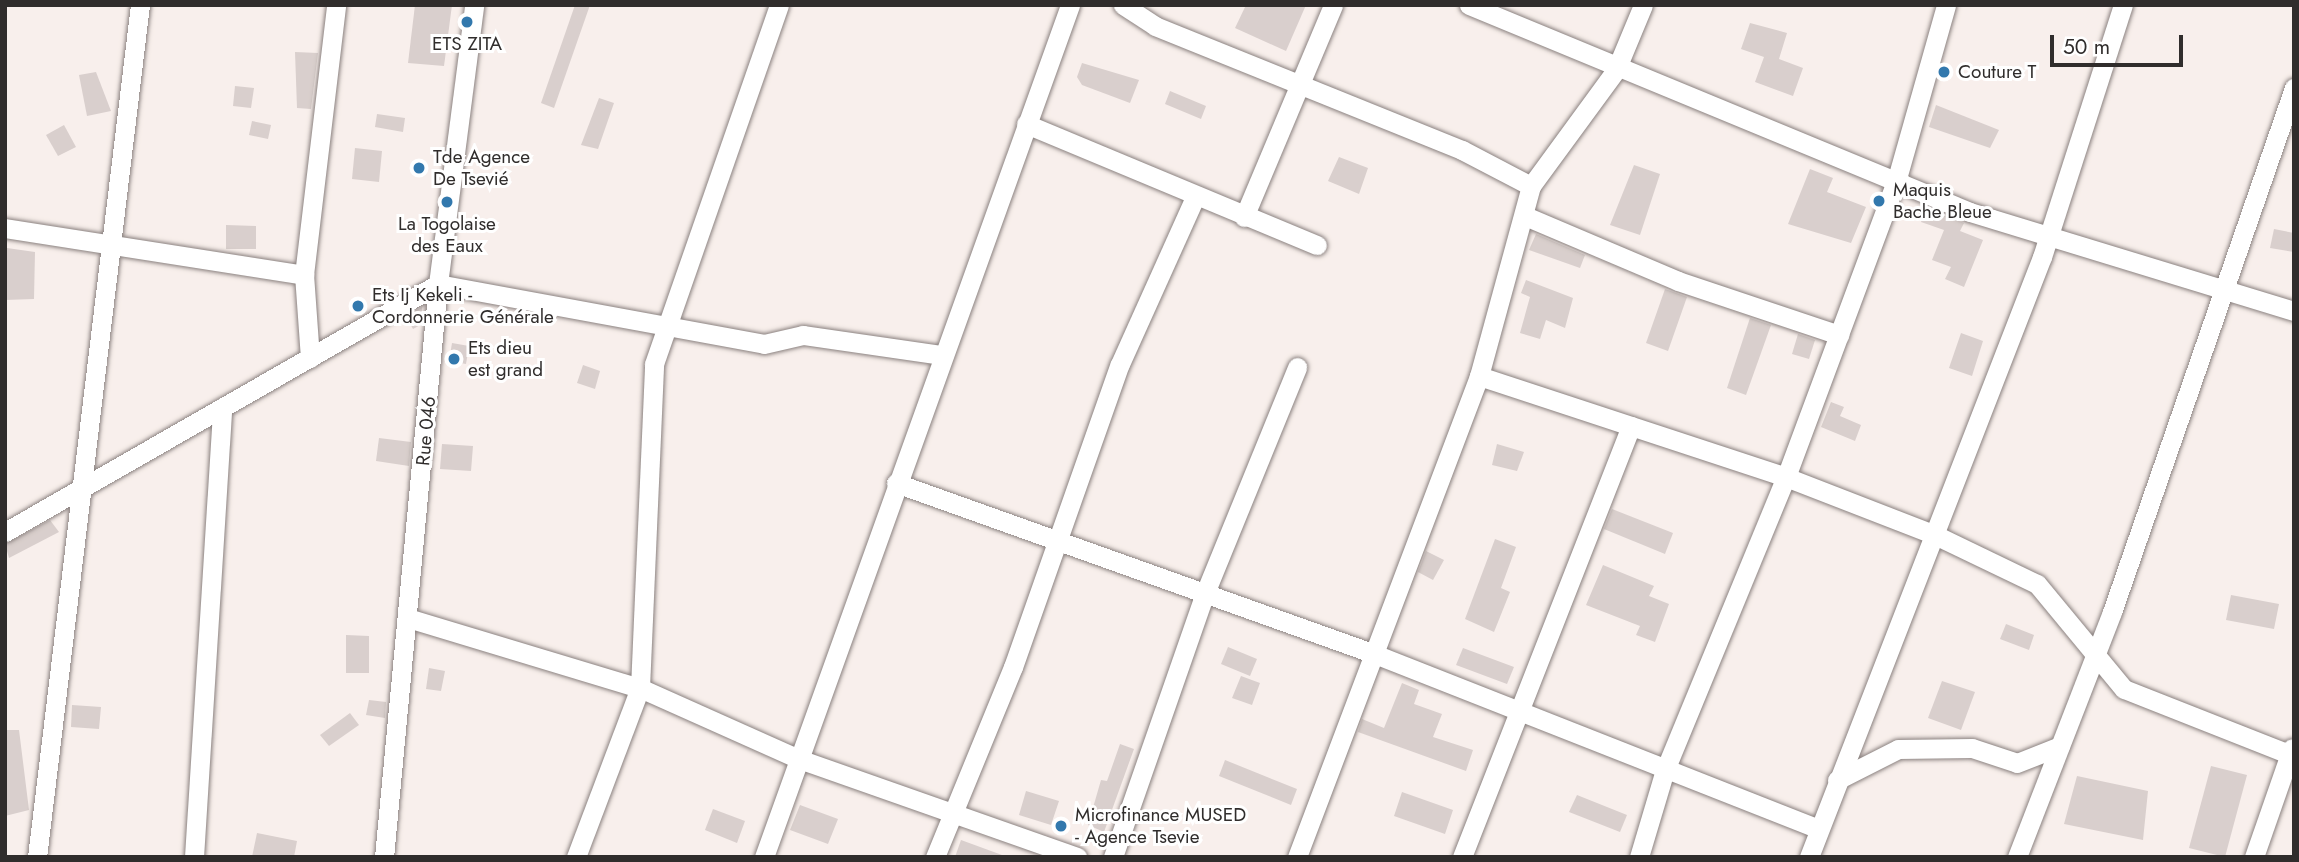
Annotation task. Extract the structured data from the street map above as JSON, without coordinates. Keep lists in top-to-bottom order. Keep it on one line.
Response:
{"streets":{"street":["Rue 046"]},"places":["ETS ZITA","Couture T","Tde Agence De Tsevié","Maquis Bache Bleue","La Togolaise des Eaux","Ets Ij Kekeli - Cordonnerie Générale","Ets dieu est grand","Microfinance MUSED - Agence Tsevie"],"scale_bar":"50 m"}
